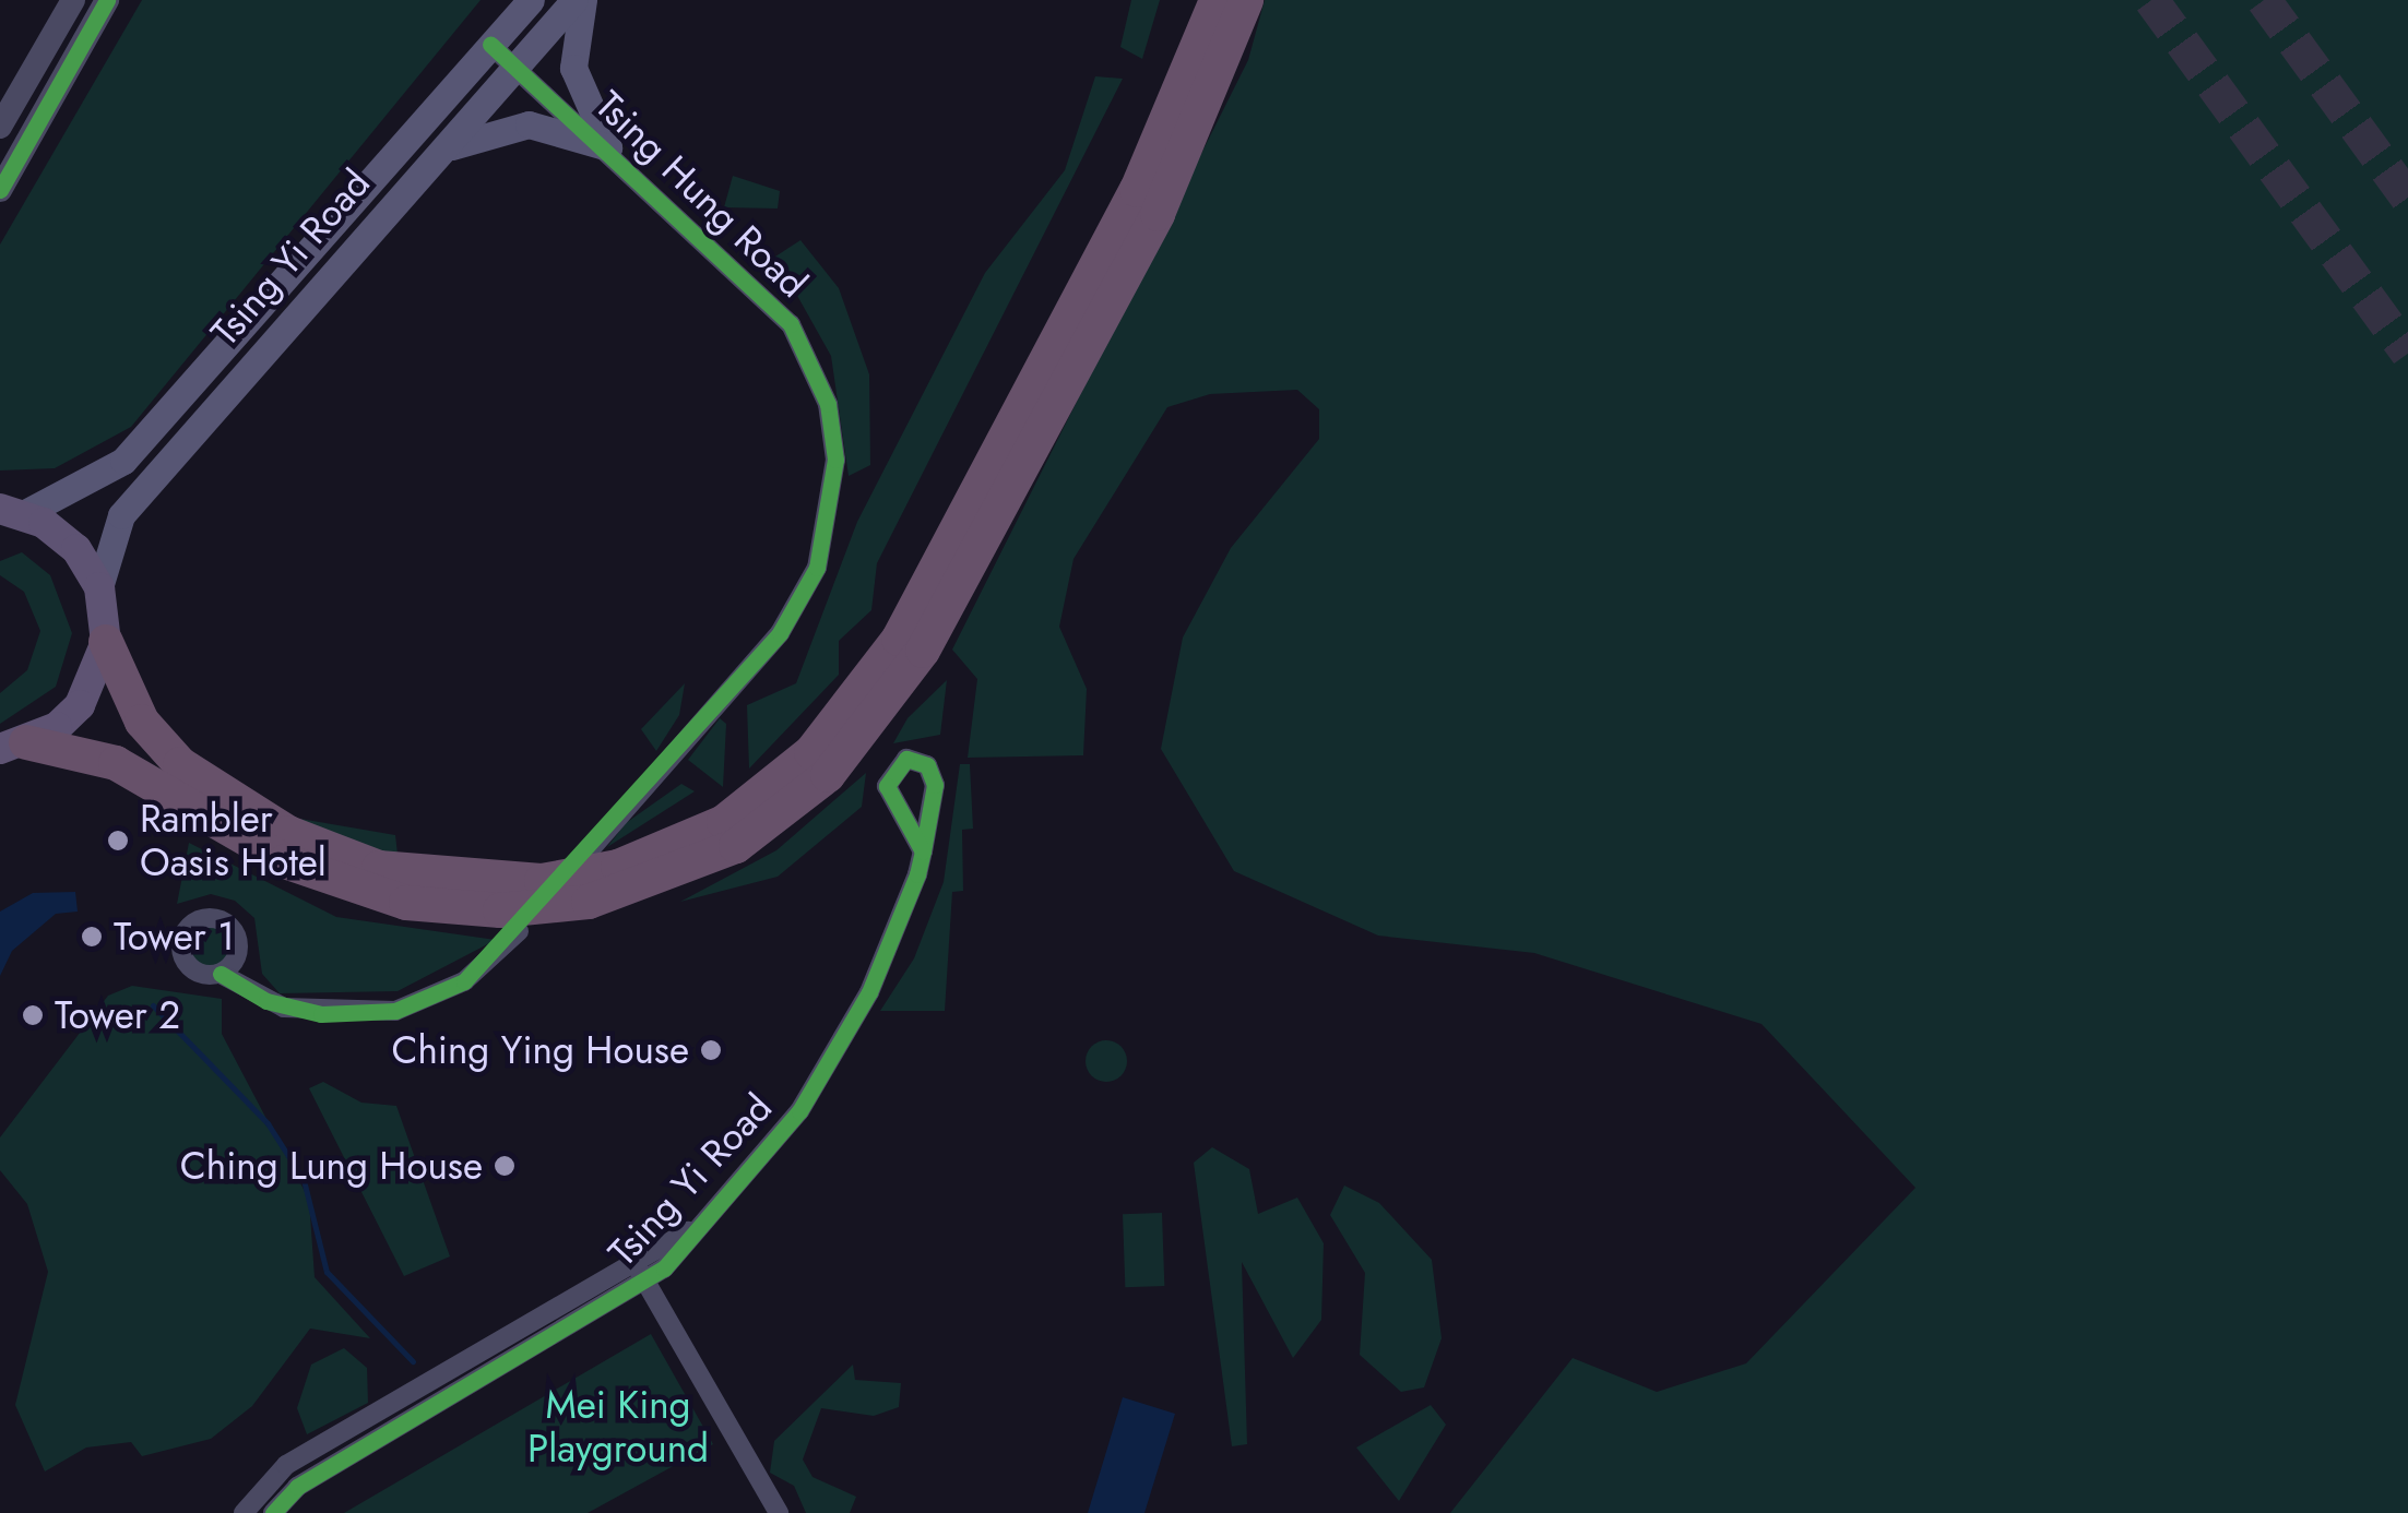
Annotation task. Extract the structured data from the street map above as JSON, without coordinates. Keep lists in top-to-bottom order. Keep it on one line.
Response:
{"streets":{"main road":["Tsing Yi Road"],"street":["Tsing Hung Road"]},"crossings":[["Tsing Hung Road","Tsing Yi Road"]],"parks":["Mei King Playground"],"places":["Rambler Oasis Hotel","Tower 1","Tower 2","Ching Ying House","Ching Lung House"]}
